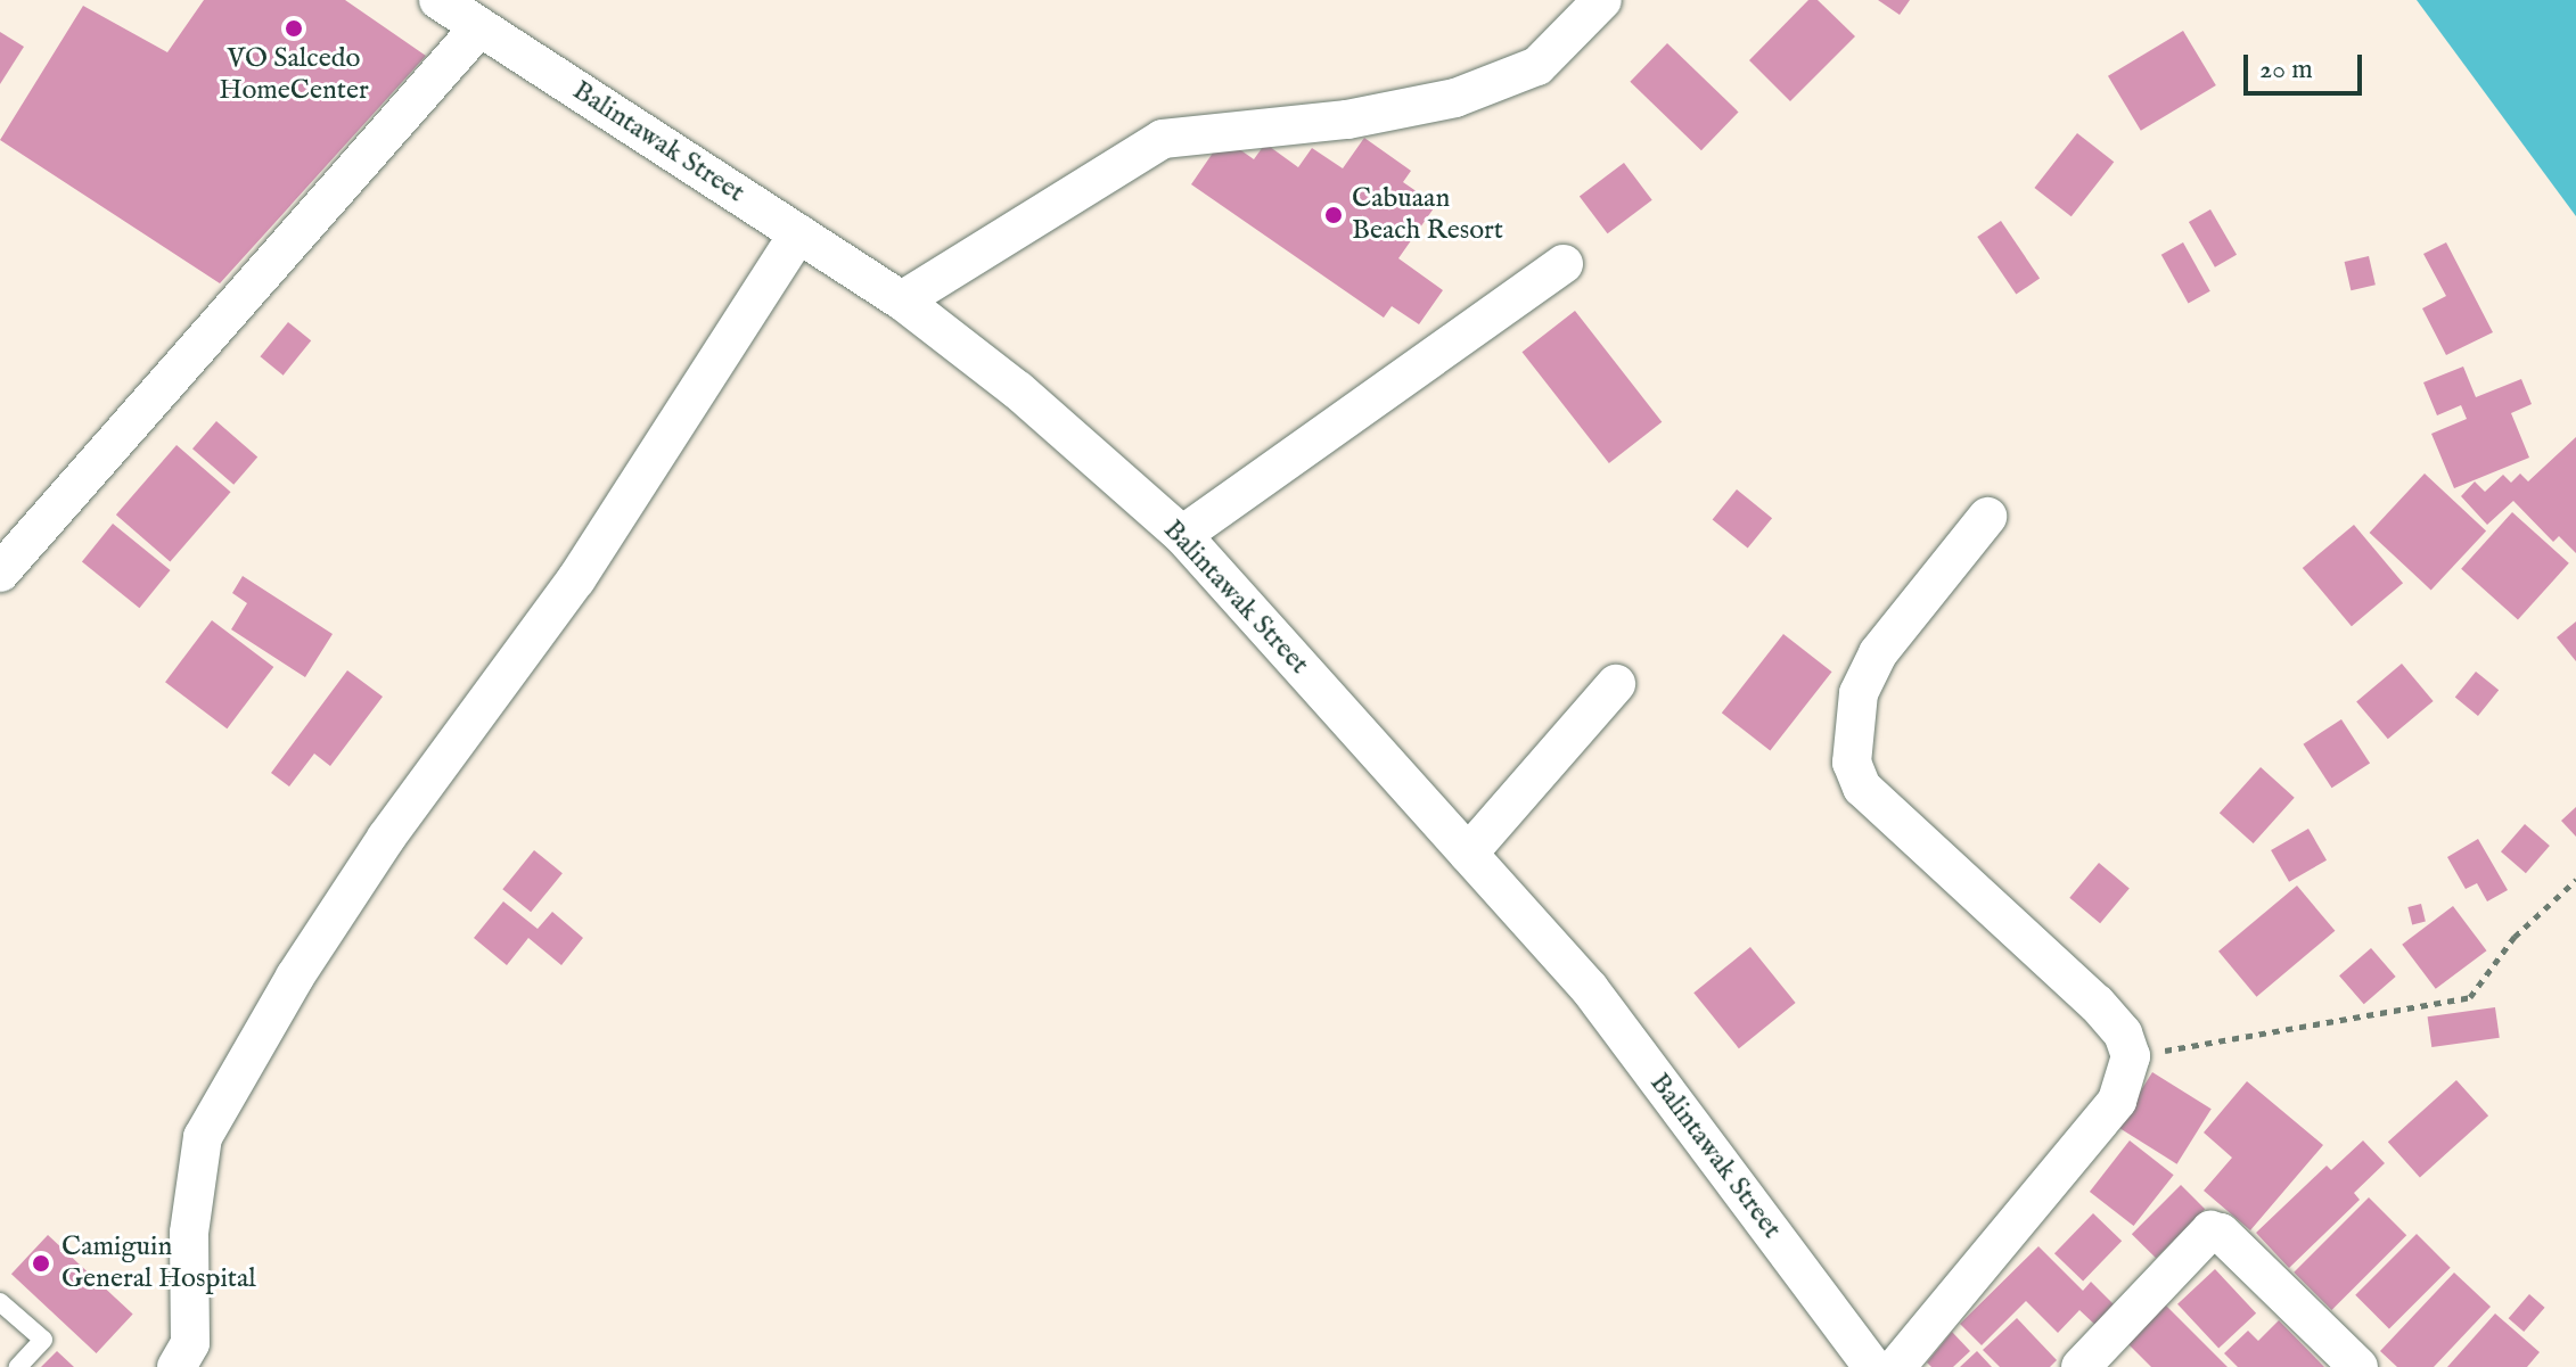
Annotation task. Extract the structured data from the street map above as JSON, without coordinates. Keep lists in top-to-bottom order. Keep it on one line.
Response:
{"streets":{"street":["Balintawak Street"]},"places":["VO Salcedo HomeCenter","Cabuaan Beach Resort","Camiguin General Hospital"],"scale_bar":"20 m"}
